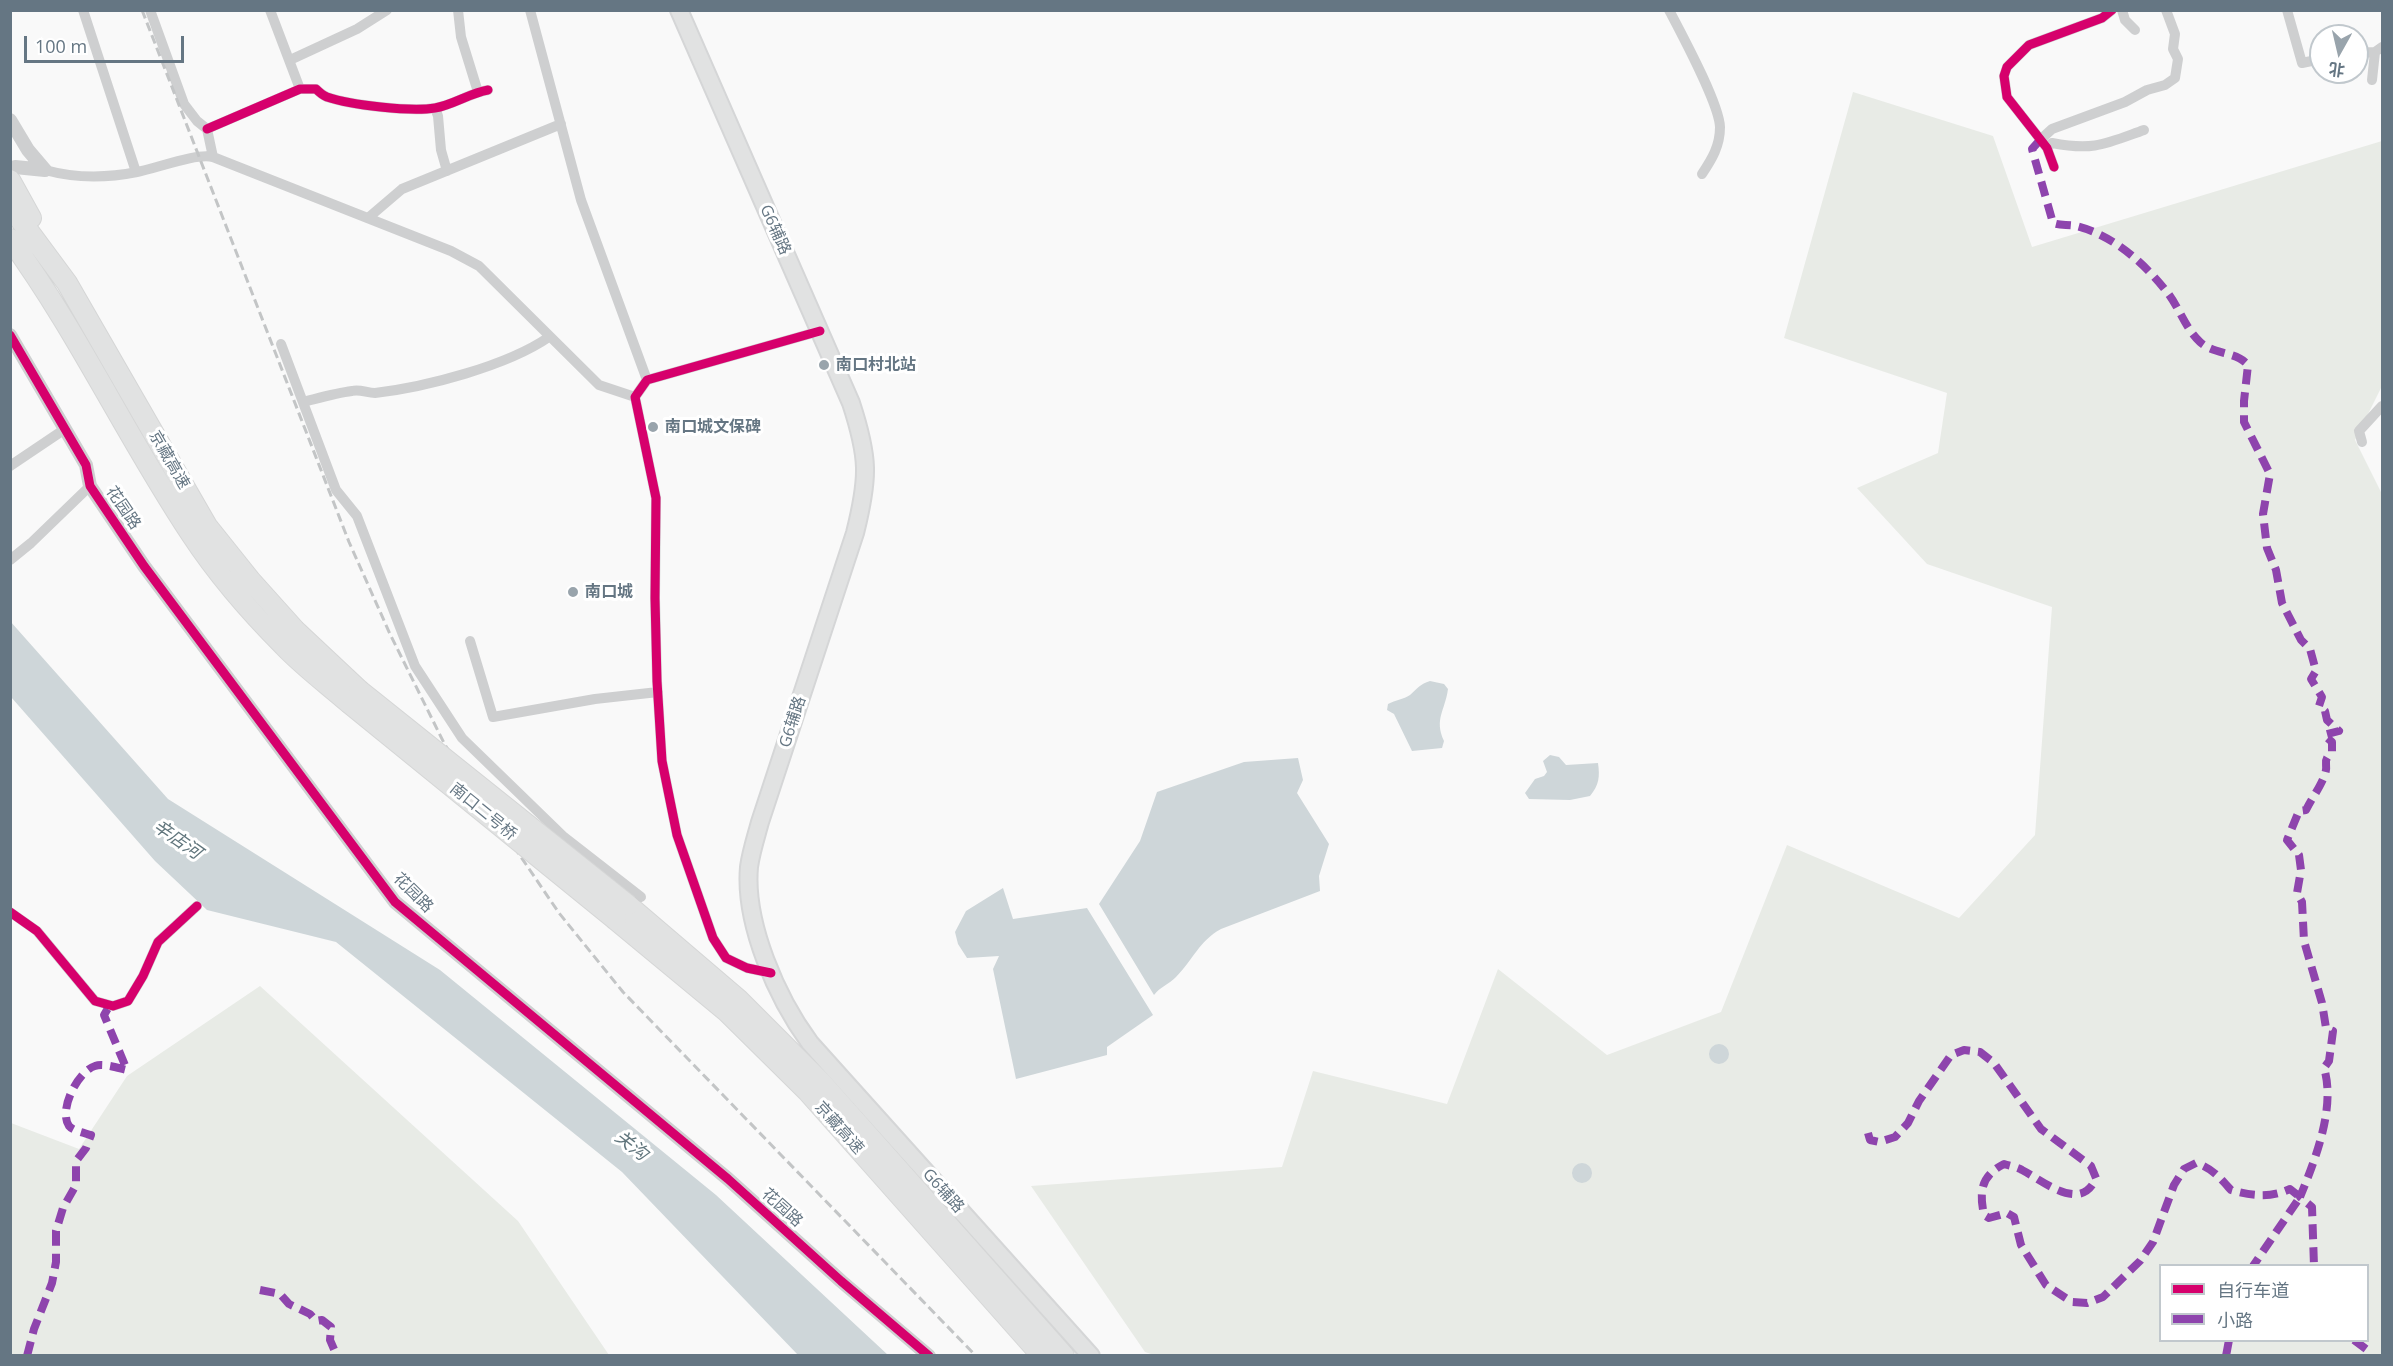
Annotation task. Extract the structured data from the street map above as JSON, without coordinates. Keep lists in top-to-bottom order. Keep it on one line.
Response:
{"streets":{"highway":["京藏高速","南口二号桥"],"main road":["G6辅路"],"street":["花园路"]},"crossings":[["京藏高速","南口二号桥"]],"water":["辛店河","关沟"],"places":["南口村北站","南口城文保碑","南口城"],"legend":["自行车道","小路"],"scale_bar":"100 m","north":"bottom"}
